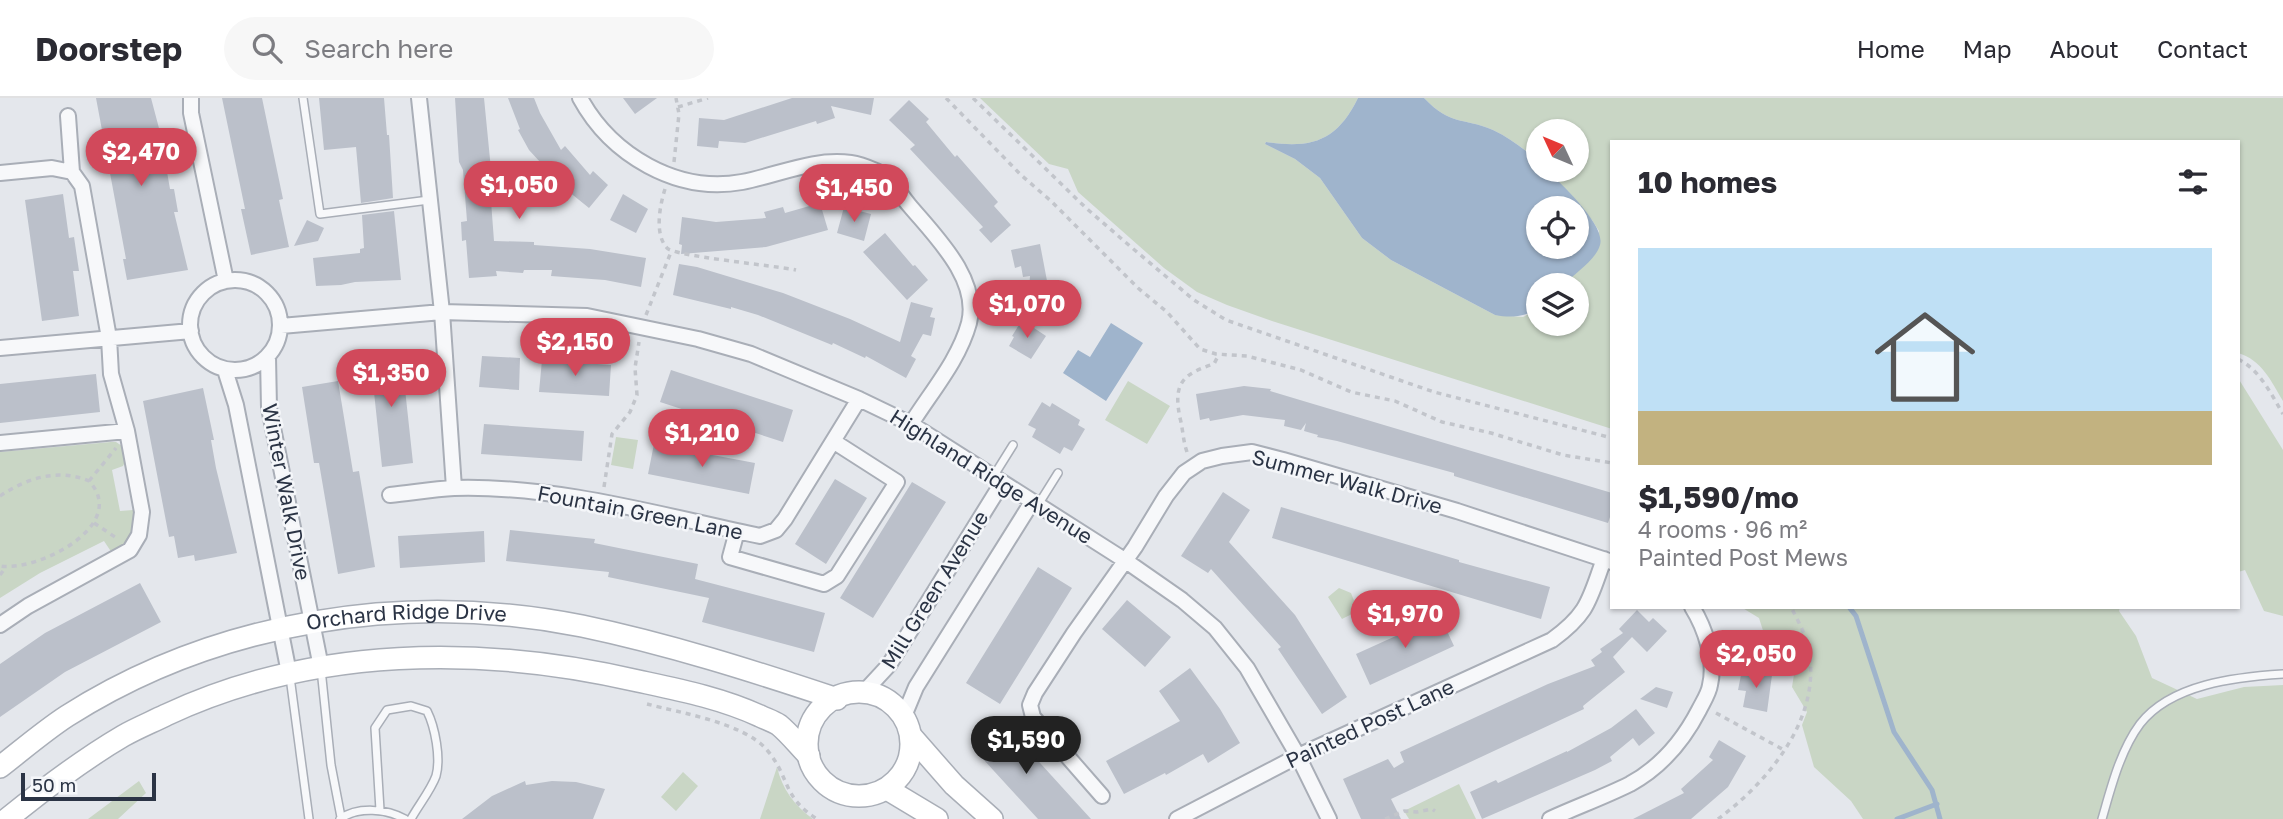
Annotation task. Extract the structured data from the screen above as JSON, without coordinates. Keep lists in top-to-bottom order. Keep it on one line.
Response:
{"streets":{"street":["Highland Ridge Avenue","Summer Walk Drive","Winter Walk Drive","Fountain Green Lane","Mill Green Avenue","Orchard Ridge Drive","Painted Post Lane"]},"crossings":[["Highland Ridge Avenue","Summer Walk Drive"],["Highland Ridge Avenue","Winter Walk Drive"],["Highland Ridge Avenue","Fountain Green Lane"],["Highland Ridge Avenue","Mill Green Avenue"],["Highland Ridge Avenue","Painted Post Lane"],["Summer Walk Drive","Painted Post Lane"],["Winter Walk Drive","Orchard Ridge Drive"],["Mill Green Avenue","Orchard Ridge Drive"]],"scale_bar":"50 m","north":"top left","page":{"header":"Doorstep","search":"Search here","nav":["Home","Map","About","Contact"],"price":["$2,470","$1,050","$1,450","$1,070","$2,150","$1,350","$1,210","$1,970","$2,050","$1,590"],"heading":"10 homes","list":[{"name":"$1,590/mo","note":"4 rooms · 96 m² · Painted Post Mews"}],"scale":"50 m"}}
